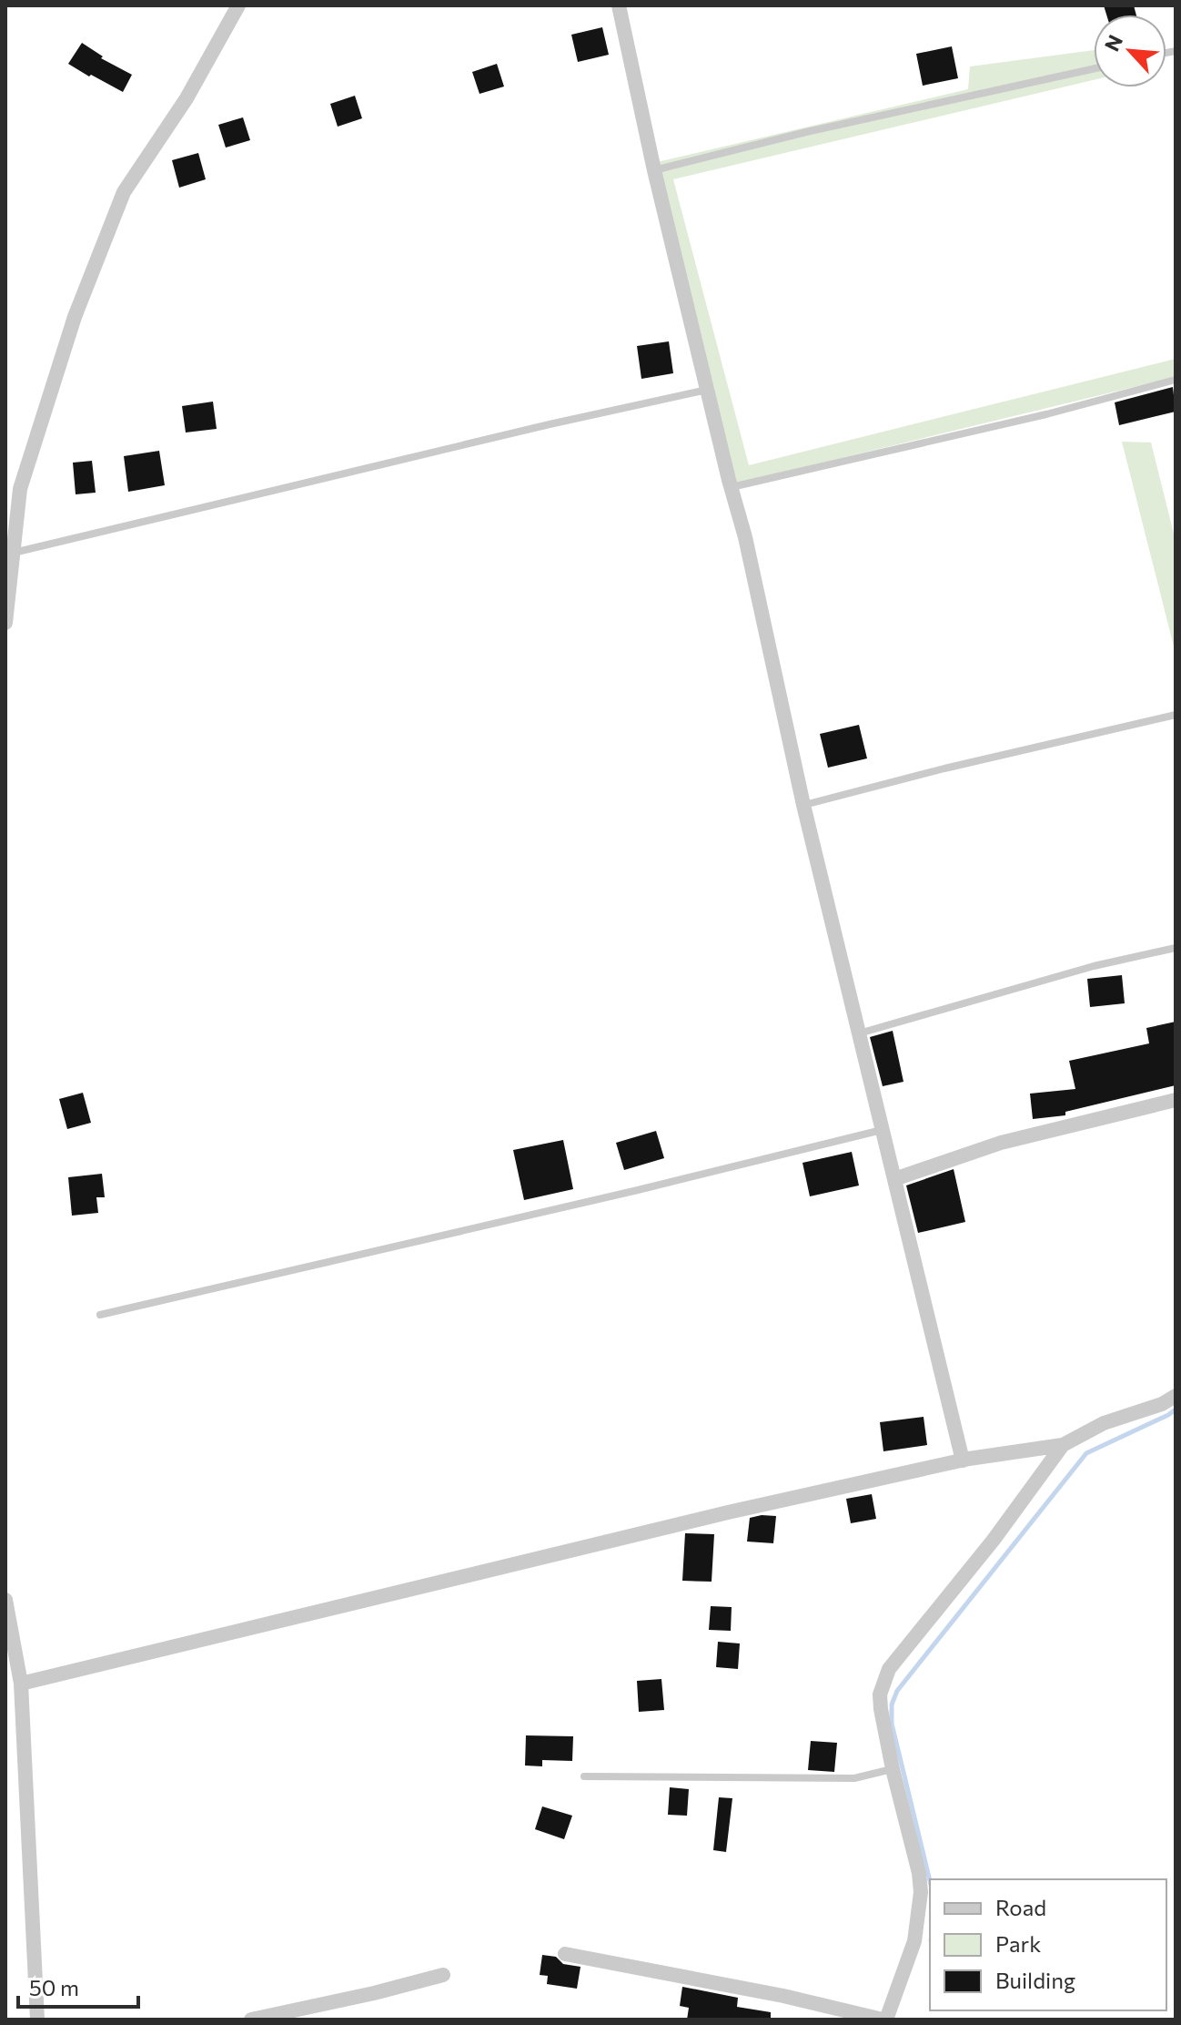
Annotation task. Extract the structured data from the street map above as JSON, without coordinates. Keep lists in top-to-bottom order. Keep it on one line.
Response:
{"legend":["Road","Park","Building"],"scale_bar":"50 m","north":"top left"}
